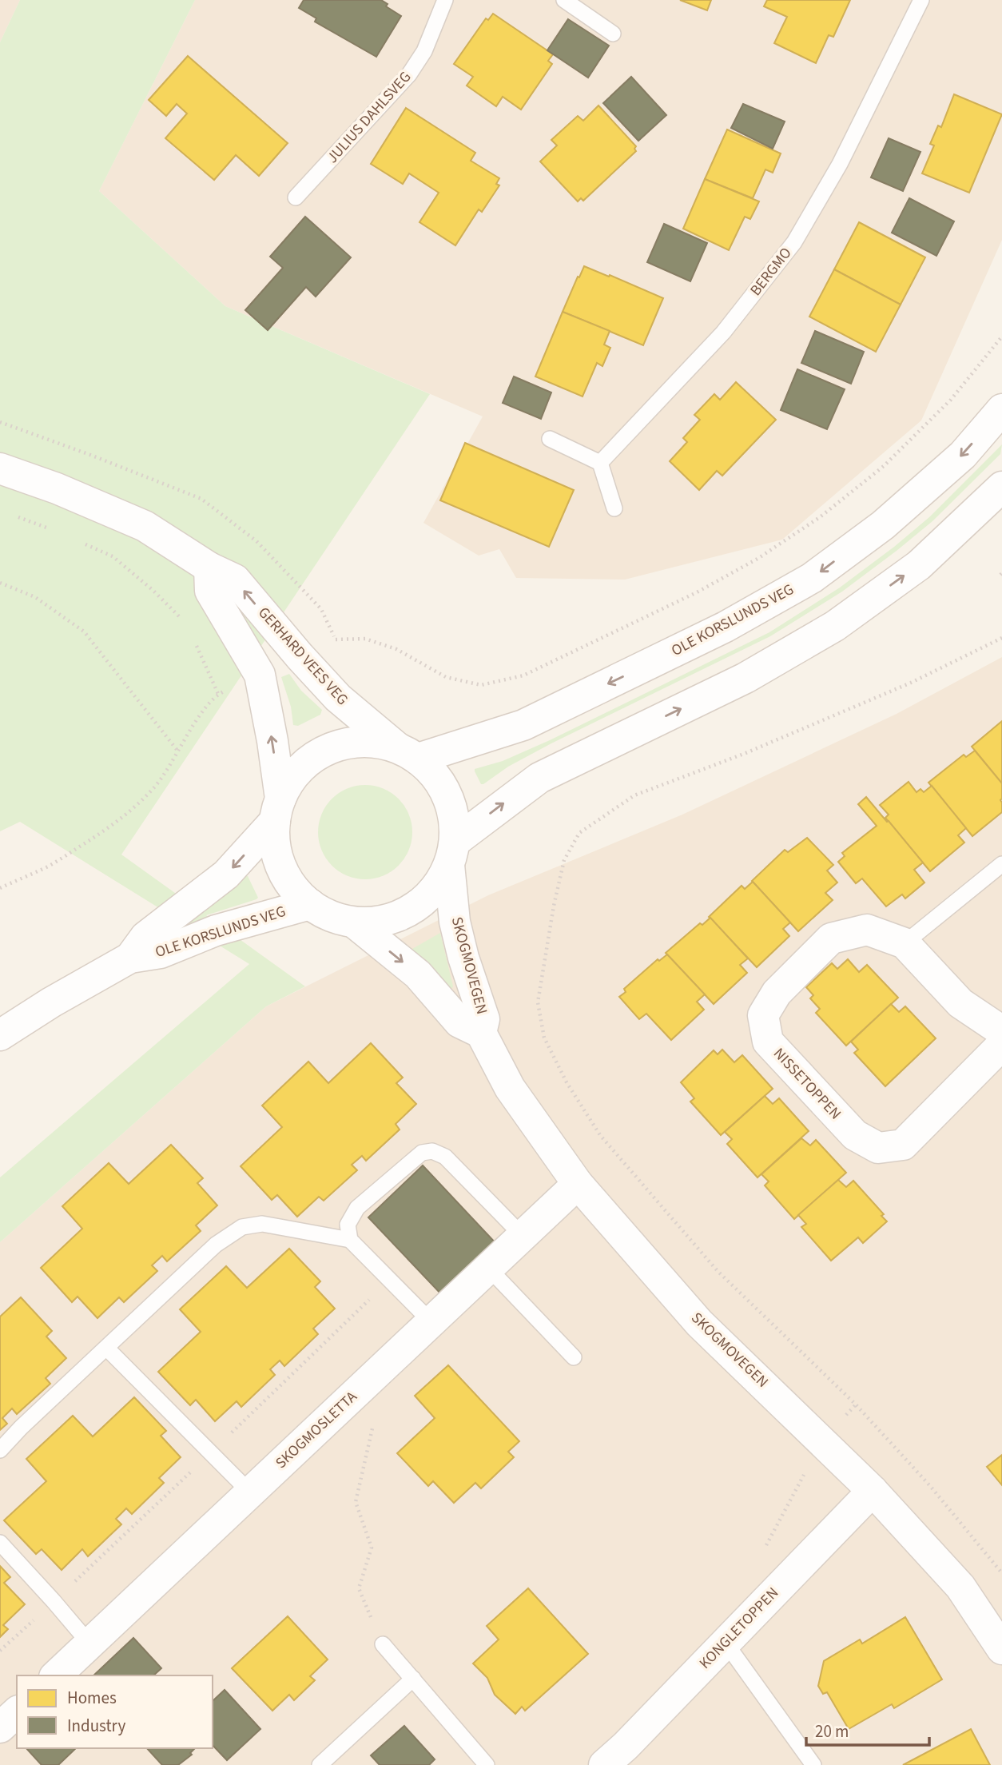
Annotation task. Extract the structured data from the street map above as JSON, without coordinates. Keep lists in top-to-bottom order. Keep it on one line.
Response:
{"streets":{"street":["OLE KORSLUNDS VEG","GERHARD VEES VEG","SKOGMOVEGEN","NISSETOPPEN","SKOGMOSLETTA","KONGLETOPPEN"],"lane":["JULIUS DAHLSVEG","BERGMO"]},"crossings":[["OLE KORSLUNDS VEG","GERHARD VEES VEG"],["OLE KORSLUNDS VEG","SKOGMOVEGEN"],["GERHARD VEES VEG","SKOGMOVEGEN"],["SKOGMOVEGEN","SKOGMOSLETTA"],["SKOGMOVEGEN","KONGLETOPPEN"]],"legend":["Homes","Industry"],"scale_bar":"20 m"}
